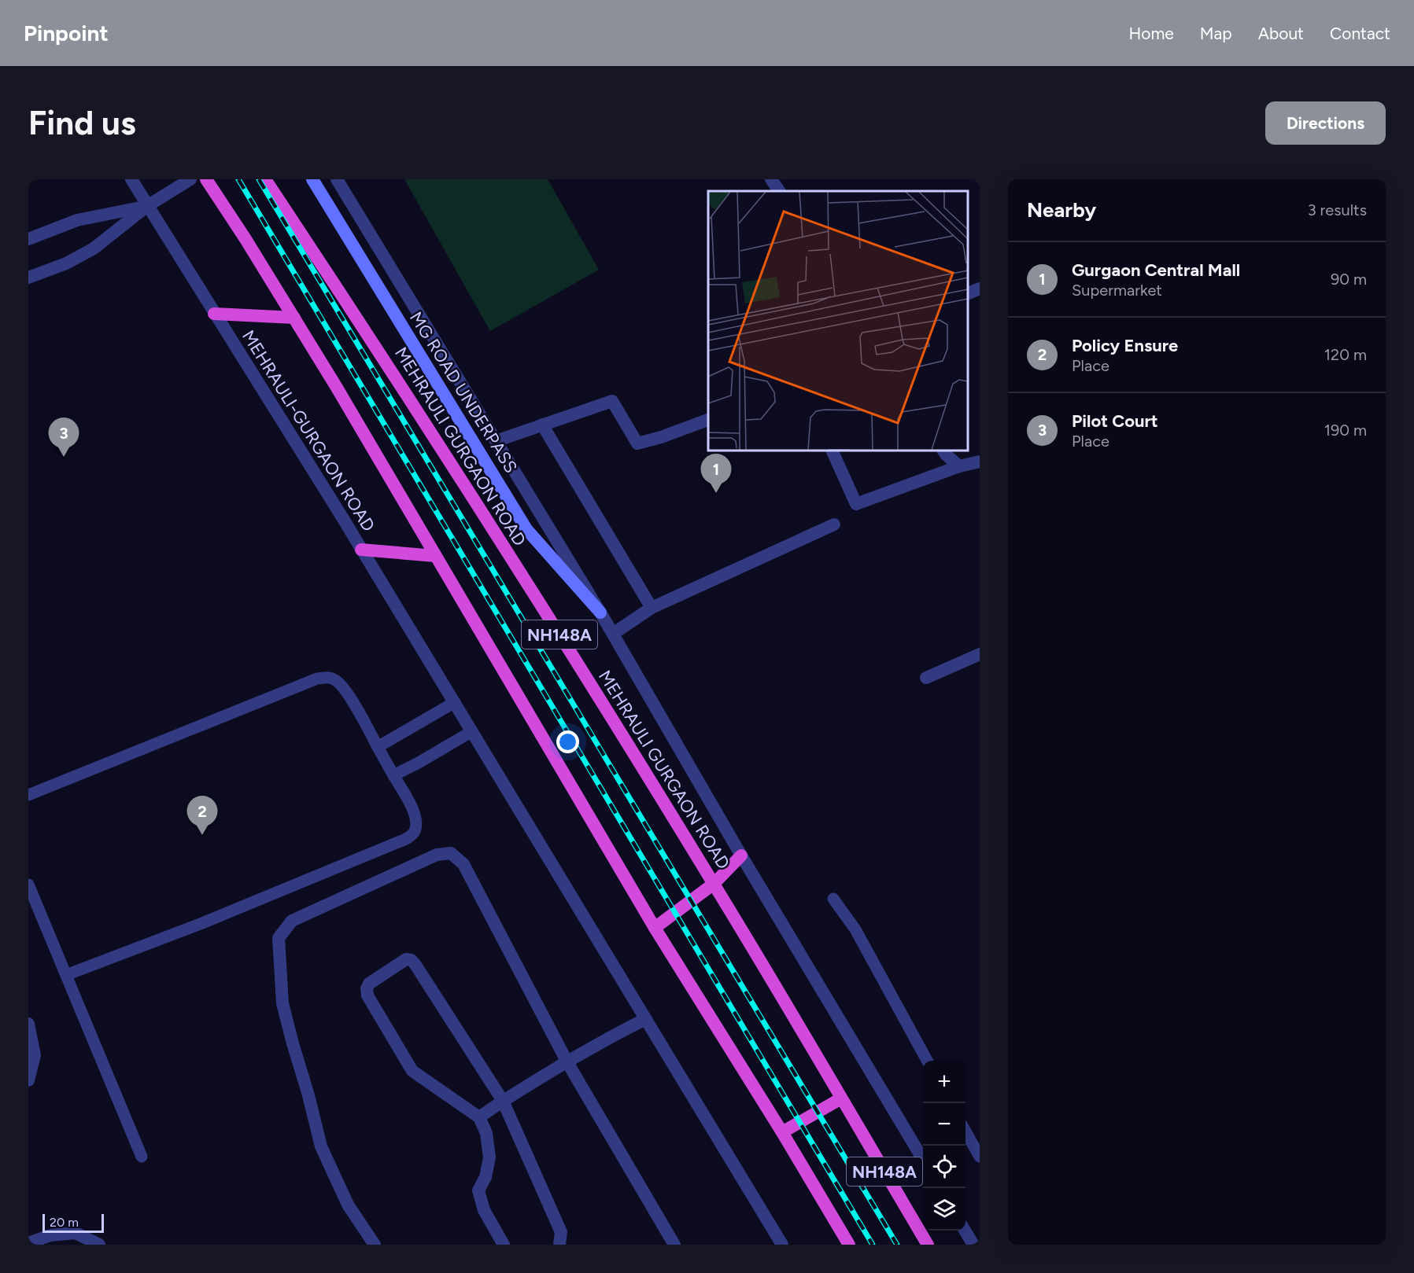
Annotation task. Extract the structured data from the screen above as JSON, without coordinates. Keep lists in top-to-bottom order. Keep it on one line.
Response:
{"streets":{"highway":["MEHRAULI GURGAON ROAD","NH148A"],"main road":["MG ROAD UNDERPASS"],"street":["MEHRAULI-GURGAON ROAD"]},"scale_bar":"20 m","page":{"header":"Pinpoint","nav":["Home","Map","About","Contact"],"buttons":"Directions","title":"Find us","heading":["Nearby","3 results"],"list":[{"mark":"1","name":"Gurgaon Central Mall","note":"Supermarket","value":"90 m"},{"mark":"2","name":"Policy Ensure","note":"Place","value":"120 m"},{"mark":"3","name":"Pilot Court","note":"Place","value":"190 m"}],"pins":["3","1","2"],"map_buttons":["+","−"],"scale":"20 m"}}
